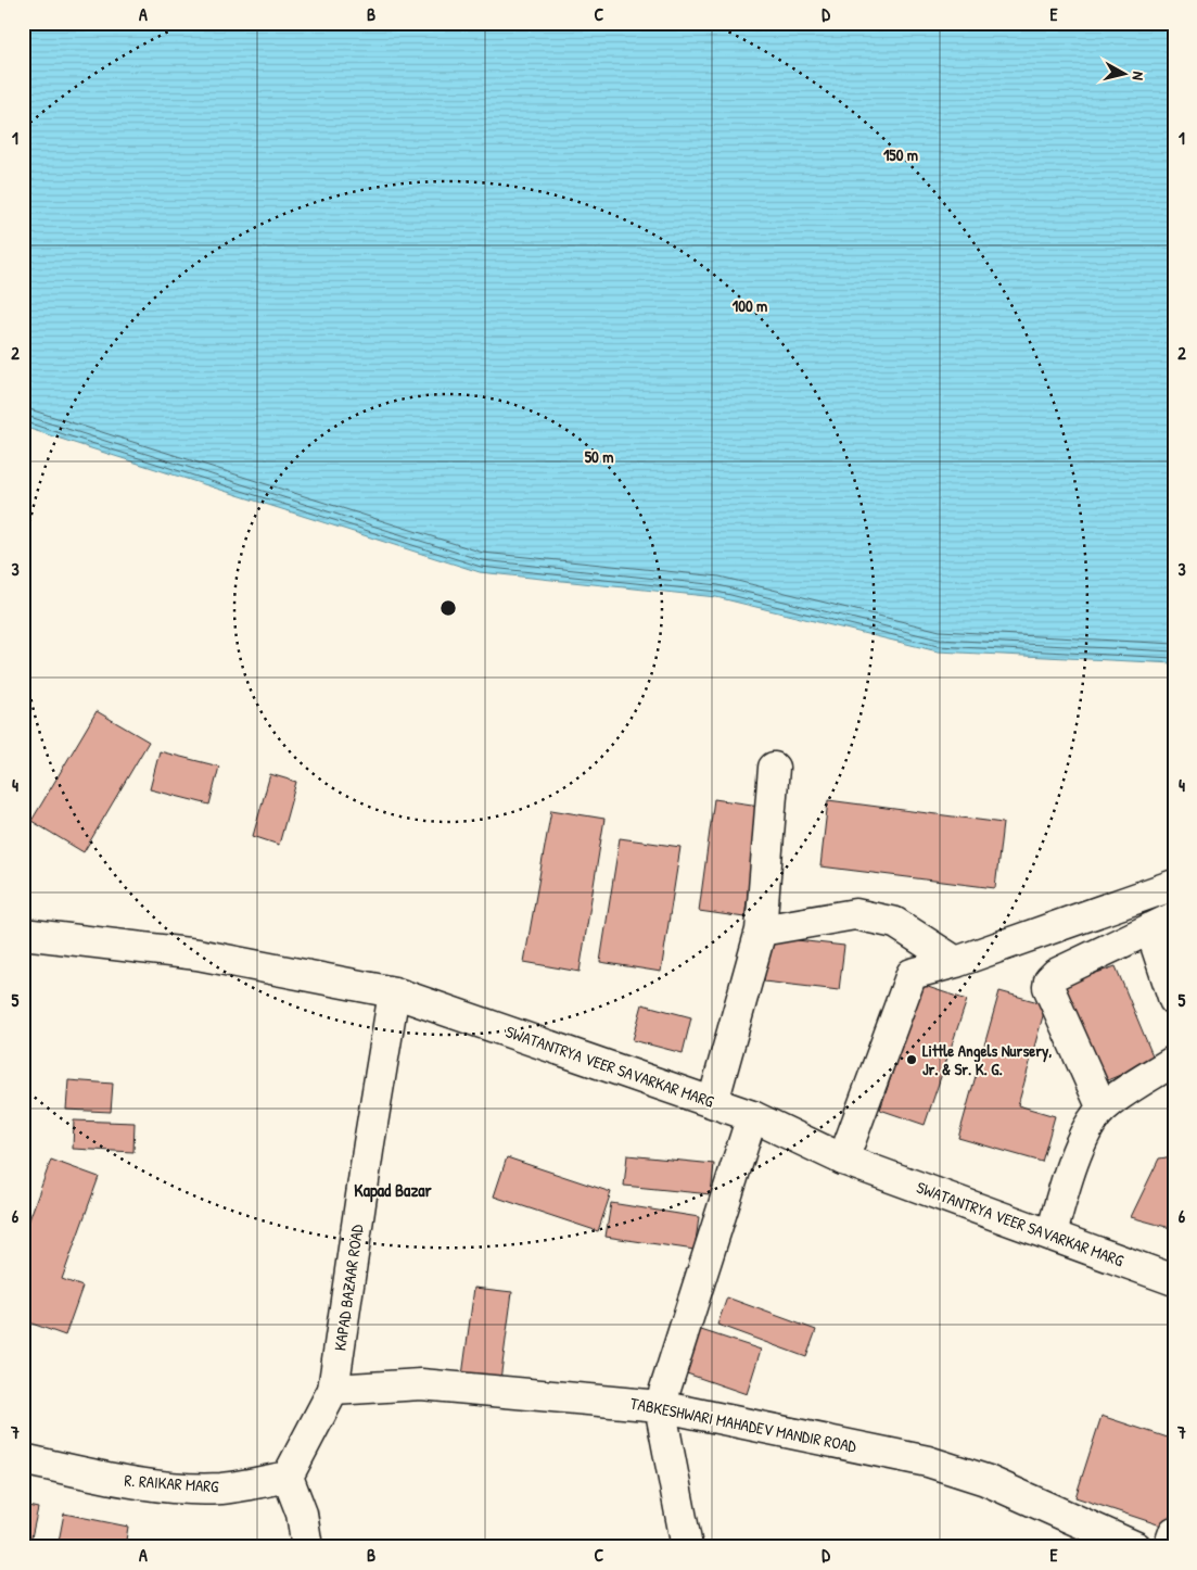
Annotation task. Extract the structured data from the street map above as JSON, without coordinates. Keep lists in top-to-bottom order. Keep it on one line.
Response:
{"streets":{"street":["SWATANTRYA VEER SAVARKAR MARG","KAPAD BAZAAR ROAD","TABKESHWARI MAHADEV MANDIR ROAD","R. RAIKAR MARG"]},"crossings":[["SWATANTRYA VEER SAVARKAR MARG","KAPAD BAZAAR ROAD"],["KAPAD BAZAAR ROAD","TABKESHWARI MAHADEV MANDIR ROAD"]],"districts":["Kapad Bazar"],"places":["Little Angels Nursery, Jr. & Sr. K. G."],"north":"right","grid":{"columns":["A","B","C","D","E"],"rows":["1","2","3","4","5","6","7"]},"rings":["150 m","100 m","50 m"]}
